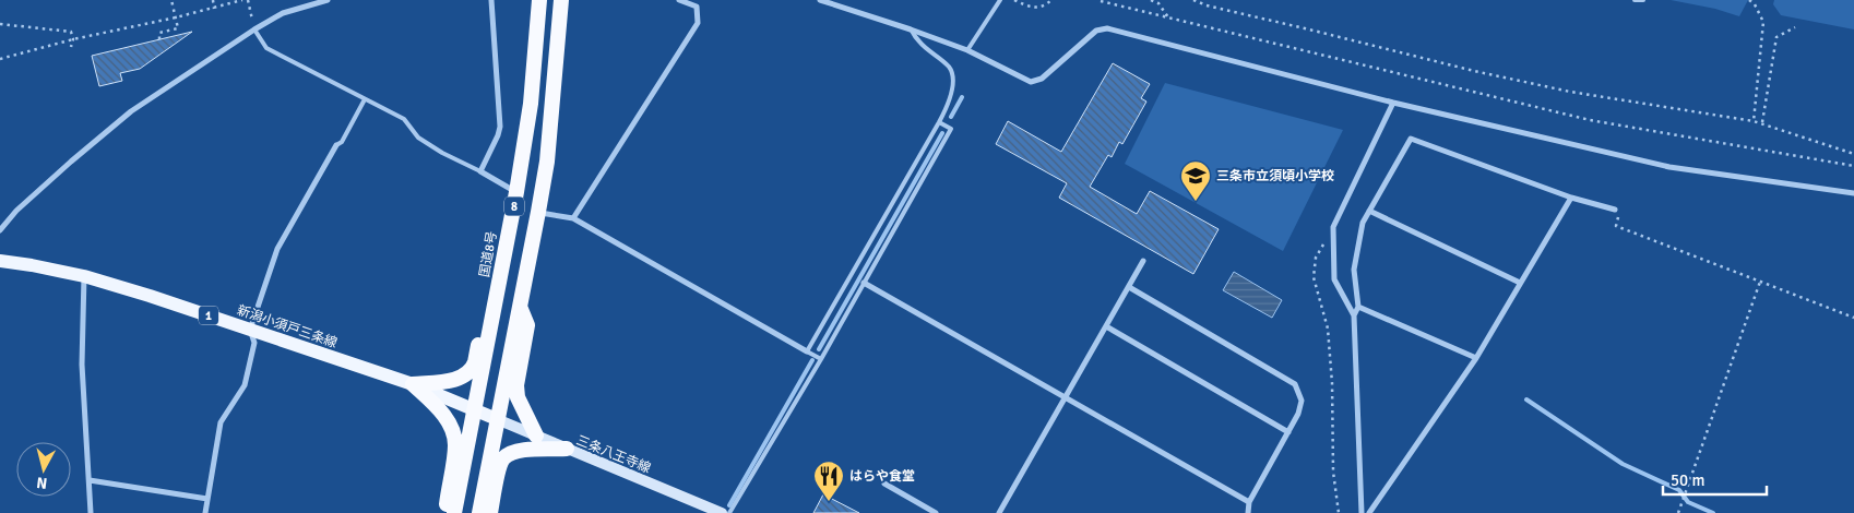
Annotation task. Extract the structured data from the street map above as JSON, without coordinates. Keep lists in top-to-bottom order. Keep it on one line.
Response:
{"streets":{"highway":["8","国道8号"],"main road":["1","新潟小須戸三条線","三条八王寺線"]},"crossings":[["8","新潟小須戸三条線"],["8","三条八王寺線"],["国道8号","新潟小須戸三条線"],["新潟小須戸三条線","三条八王寺線"]],"places":{"school or university":["三条市立須頃小学校"],"restaurant":["はらや食堂"]},"scale_bar":"50 m","north":"bottom"}
